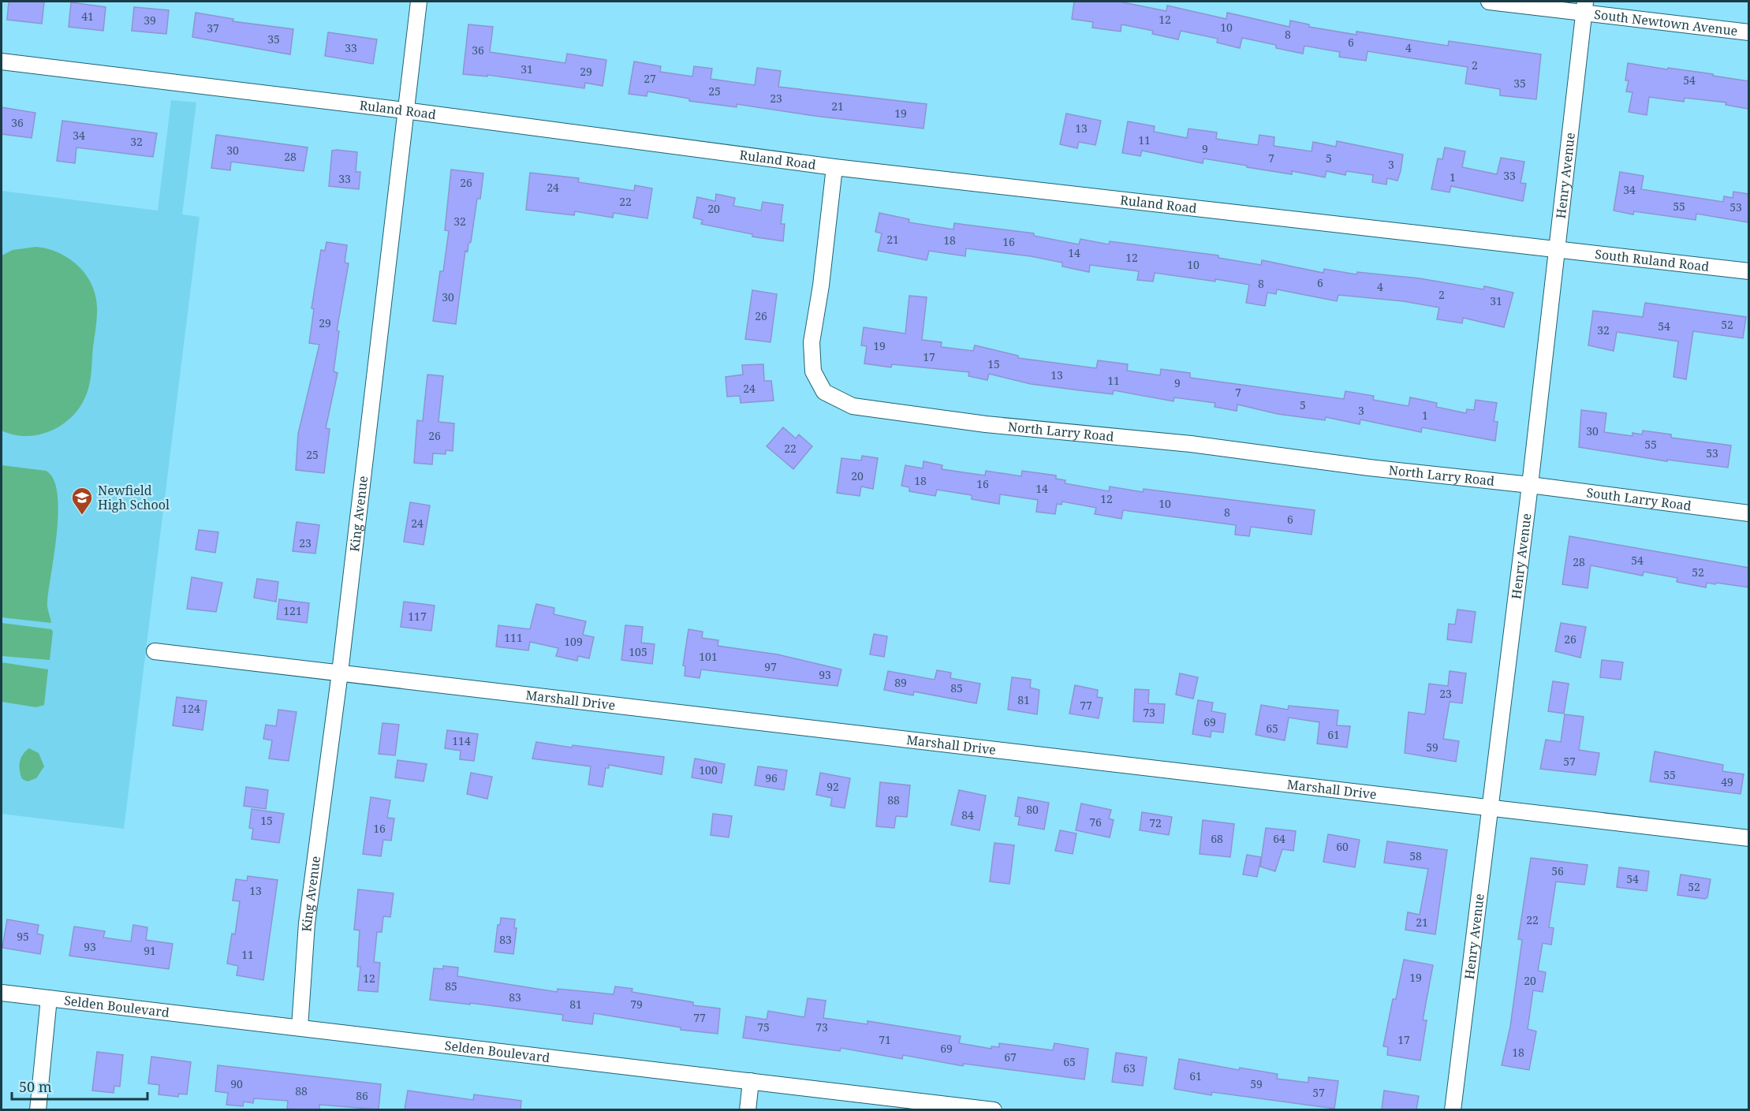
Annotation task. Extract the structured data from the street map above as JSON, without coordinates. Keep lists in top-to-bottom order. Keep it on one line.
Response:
{"streets":{"street":["South Newtown Avenue","Ruland Road","Henry Avenue","South Ruland Road","North Larry Road","South Larry Road","King Avenue","Marshall Drive","Selden Boulevard"]},"crossings":[["South Newtown Avenue","Henry Avenue"],["Ruland Road","Henry Avenue"],["Ruland Road","South Ruland Road"],["Ruland Road","North Larry Road"],["Ruland Road","King Avenue"],["Henry Avenue","South Ruland Road"],["Henry Avenue","North Larry Road"],["Henry Avenue","South Larry Road"],["Henry Avenue","Marshall Drive"],["North Larry Road","South Larry Road"],["King Avenue","Marshall Drive"],["King Avenue","Selden Boulevard"]],"places":{"school or university":["Newfield High School"]},"house_numbers":["41","12","39","10","37","8","35","6","33","4","36","2","31","29","27","54","35","25","23","21","19","36","13","34","11","32","9","30","28","7","5","3","33","1","33","26","24","34","22","55","53","20","32","21","18","16","14","12","10","6","8","4","2","30","31","26","29","52","54","32","19","17","15","13","11","9","24","7","5","3","1","30","26","55","22","53","25","20","18","16","14","12","10","8","6","24","23","54","28","52","121","117","111","26","109","105","101","97","93","89","85","23","81","77","124","73","69","65","61","114","59","57","100","55","96","49","92","88","80","84","15","76","72","16","68","64","60","58","56","54","52","13","22","21","95","83","93","91","11","19","12","20","85","83","81","79","77","75","73","71","17","69","18","67","65","63","61","90","59","88","57","86"],"scale_bar":"50 m"}
